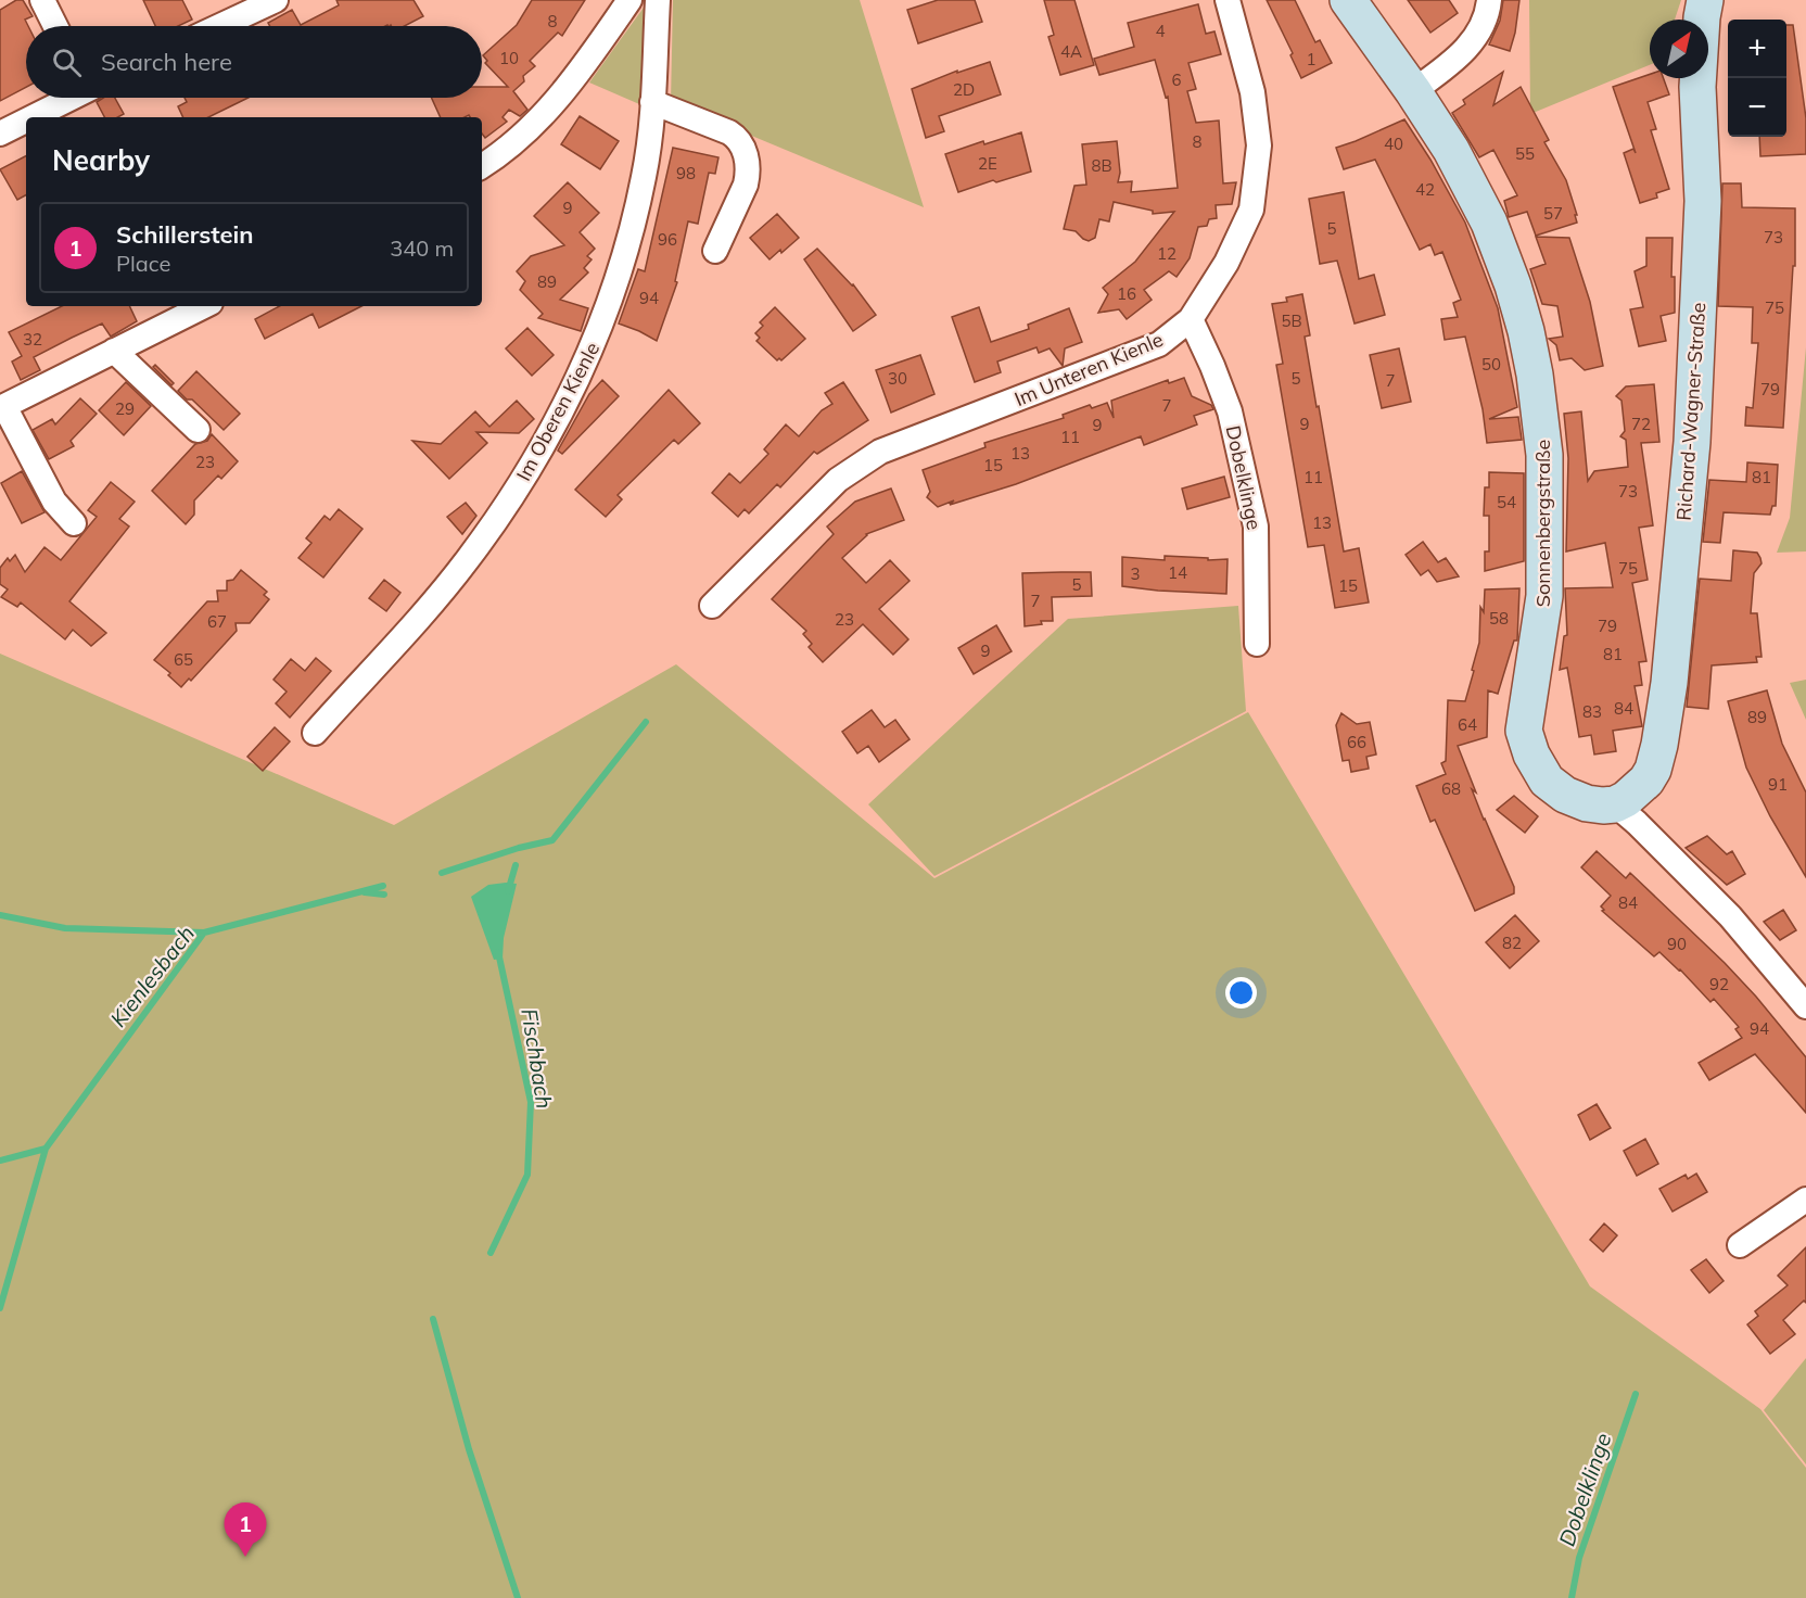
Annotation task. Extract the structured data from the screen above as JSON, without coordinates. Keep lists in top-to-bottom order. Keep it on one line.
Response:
{"streets":{"street":["Im Unteren Kienle","Im Oberen Kienle","Richard-Wagner-Straße","Dobelklinge","Sonnenbergstraße"]},"crossings":[["Im Unteren Kienle","Dobelklinge"],["Richard-Wagner-Straße","Sonnenbergstraße"]],"water":["Kienlesbach","Fischbach","Dobelklinge"],"house_numbers":["8","4","4A","10","1","6","2D","8","40","55","2E","8B","98","42","9","57","5","73","96","12","89","16","94","75","5B","32","50","30","5","7","79","7","29","9","72","9","11","13","23","15","11","81","73","54","13","75","14","3","5","15","7","58","23","67","79","9","81","65","84","83","89","64","66","91","68","84","82","90","92","94"],"north":"top right","page":{"map_buttons":["+","−"],"search":"Search here","heading":"Nearby","list":[{"mark":"1","name":"Schillerstein","note":"Place","value":"340 m"}],"pins":"1"}}
